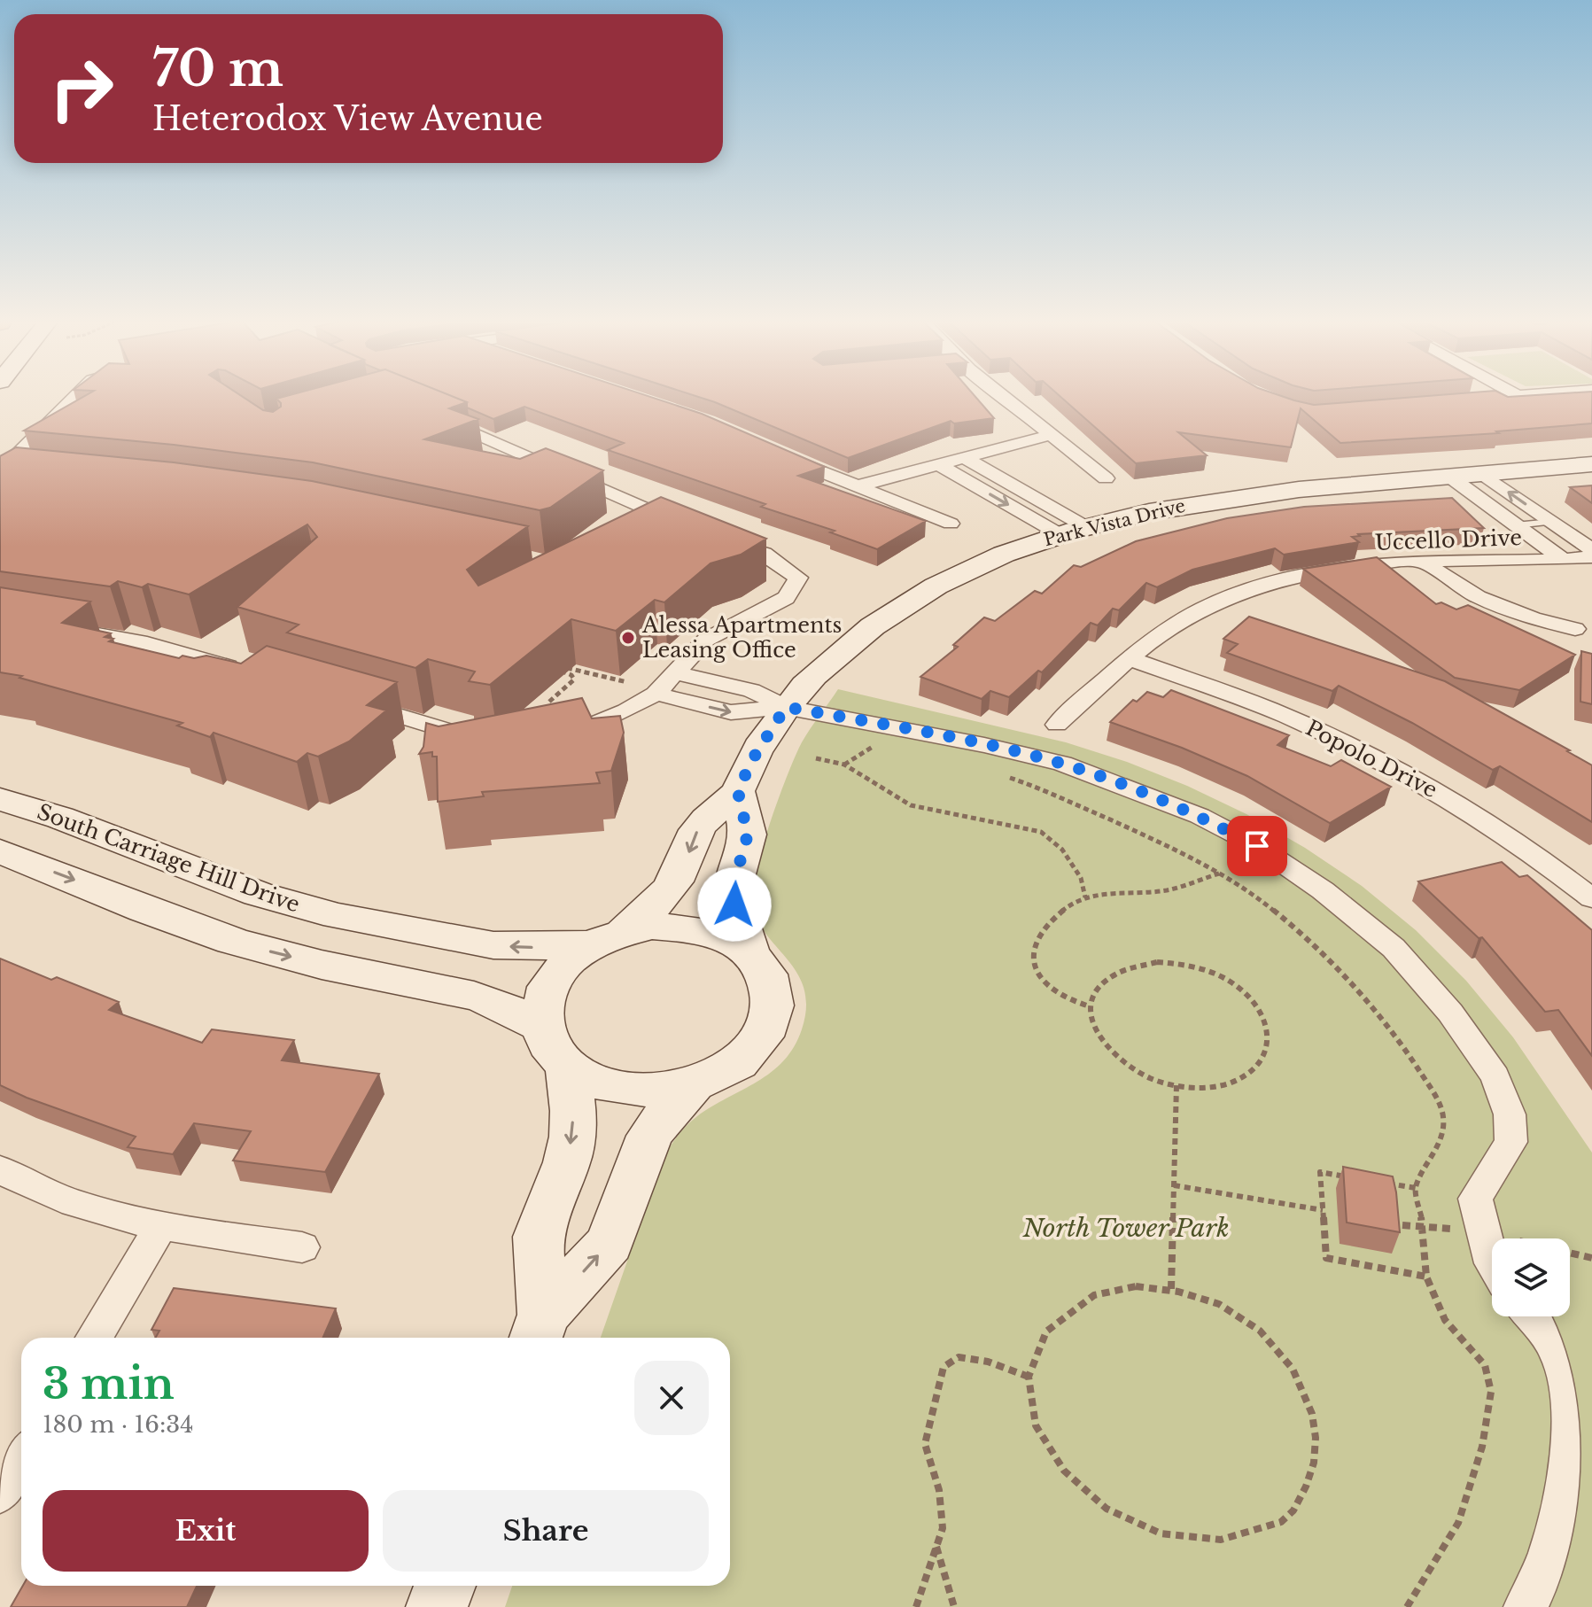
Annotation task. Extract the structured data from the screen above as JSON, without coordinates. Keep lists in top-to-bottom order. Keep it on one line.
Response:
{"streets":{"street":["Park Vista Drive","Uccello Drive","Popolo Drive","South Carriage Hill Drive"]},"crossings":[["Park Vista Drive","South Carriage Hill Drive"],["Uccello Drive","Popolo Drive"]],"parks":["North Tower Park"],"places":["Alessa Apartments Leasing Office"],"page":{"turn":["70 m","Heterodox View Avenue"],"heading":["3 min","180 m · 16:34"],"buttons":["Exit","Share"]}}
